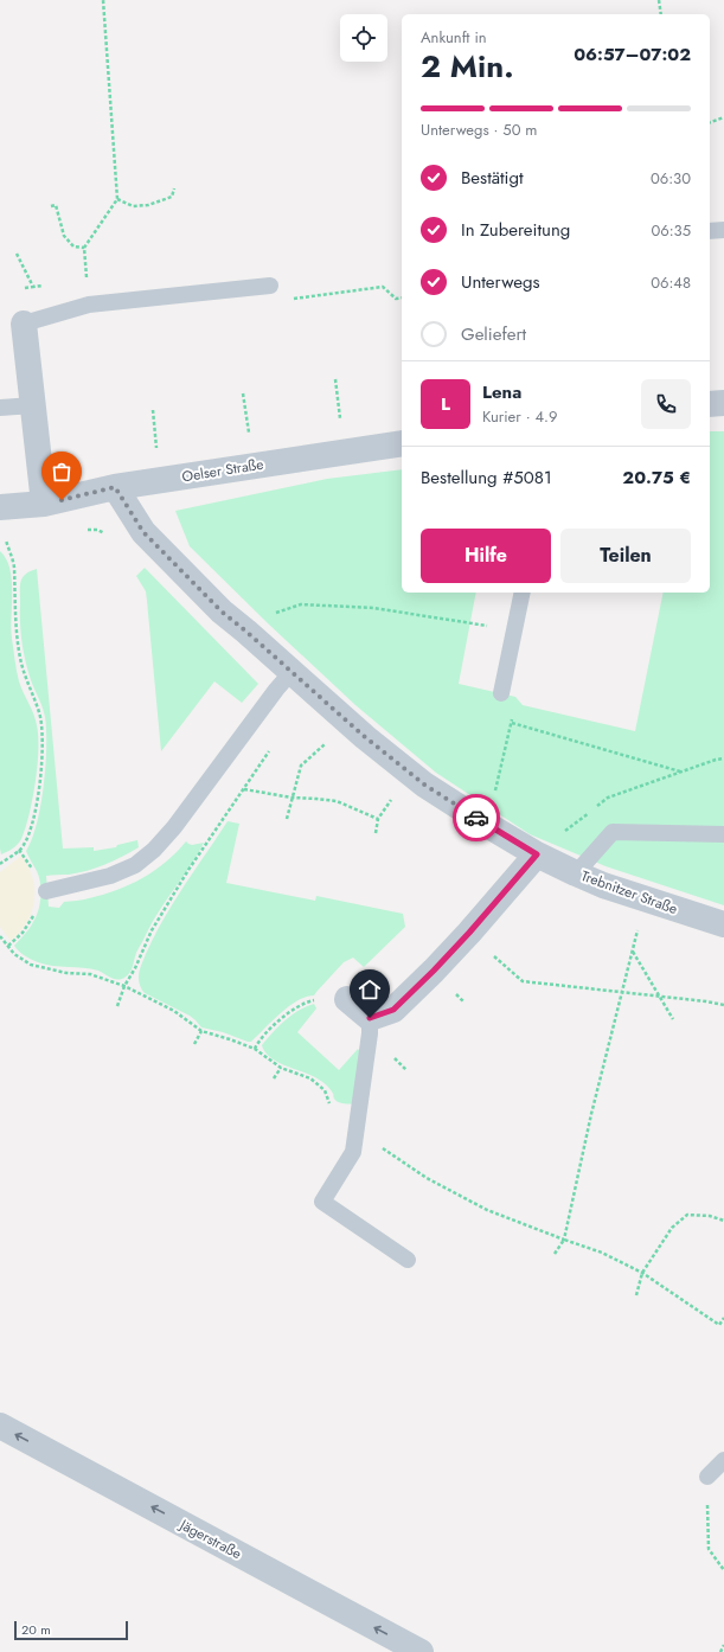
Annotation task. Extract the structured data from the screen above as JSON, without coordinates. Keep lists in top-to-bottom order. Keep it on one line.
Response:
{"streets":{"street":["Oelser Straße","Trebnitzer Straße","Jägerstraße"]},"crossings":[["Oelser Straße","Trebnitzer Straße"]],"one_way":["Jägerstraße"],"scale_bar":"20 m","page":{"heading":["2 Min.","Ankunft in","06:57–07:02"],"panel":["Lena","Kurier · 4.9","Bestellung #5081","20.75 €"],"bar":"Unterwegs · 50 m","list":[["Bestätigt","06:30"],["In Zubereitung","06:35"],["Unterwegs","06:48"],"Geliefert"],"round":"L","buttons":["Hilfe","Teilen"],"scale":"20 m"}}
